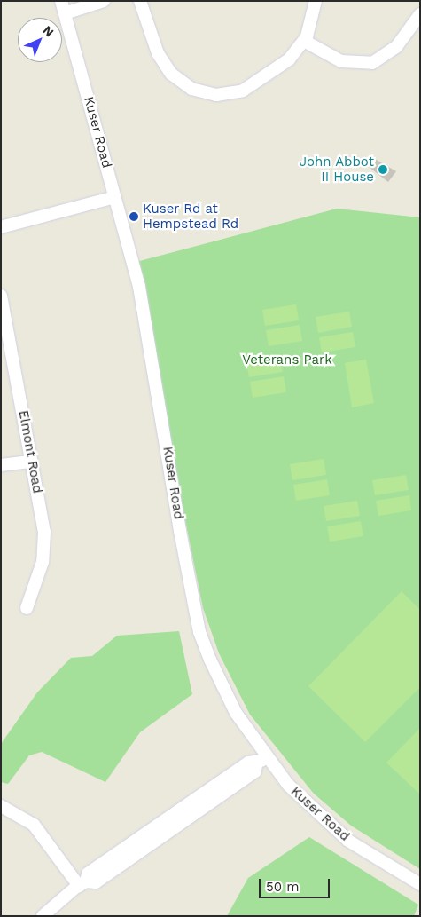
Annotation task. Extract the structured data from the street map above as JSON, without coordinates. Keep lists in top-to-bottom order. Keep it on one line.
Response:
{"streets":{"street":["Kuser Road","Elmont Road"]},"parks":["Veterans Park"],"places":["John Abbot II House","Kuser Rd at Hempstead Rd"],"scale_bar":"50 m","north":"top right"}
